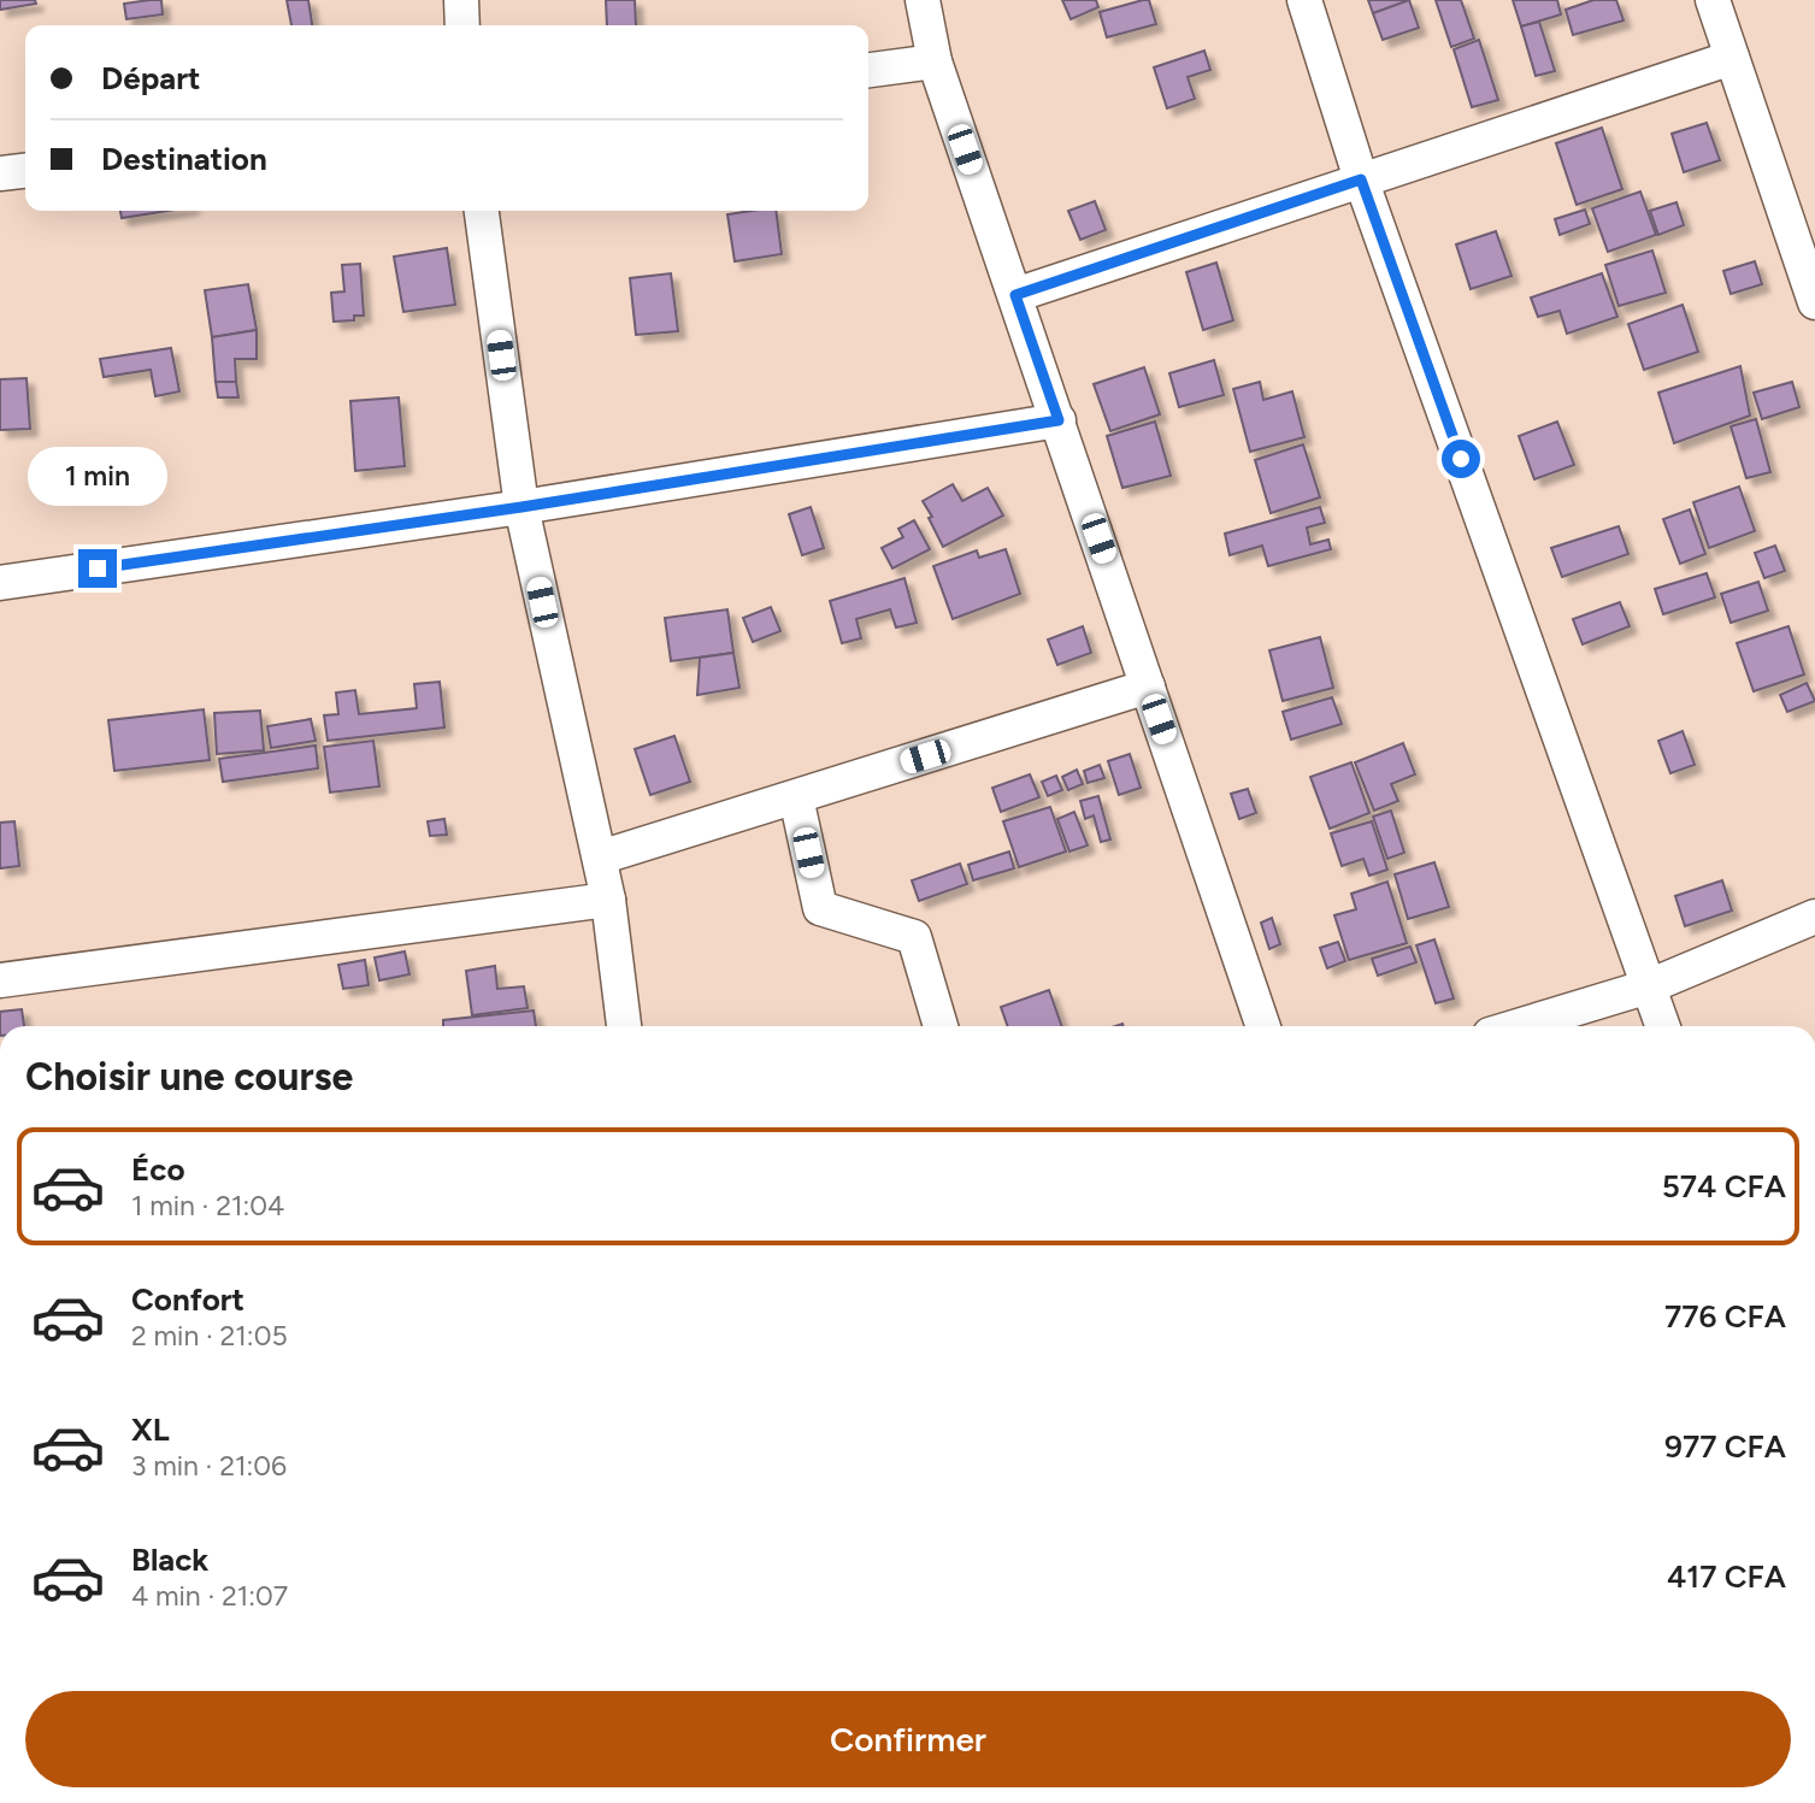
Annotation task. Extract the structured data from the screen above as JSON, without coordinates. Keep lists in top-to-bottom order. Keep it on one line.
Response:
{"page":{"banner":["Départ","Destination"],"bubble":"1 min","heading":"Choisir une course","list":[{"name":"Éco","note":"1 min · 21:04","value":"574 CFA"},{"name":"Confort","note":"2 min · 21:05","value":"776 CFA"},{"name":"XL","note":"3 min · 21:06","value":"977 CFA"},{"name":"Black","note":"4 min · 21:07","value":"417 CFA"}],"buttons":"Confirmer"}}
